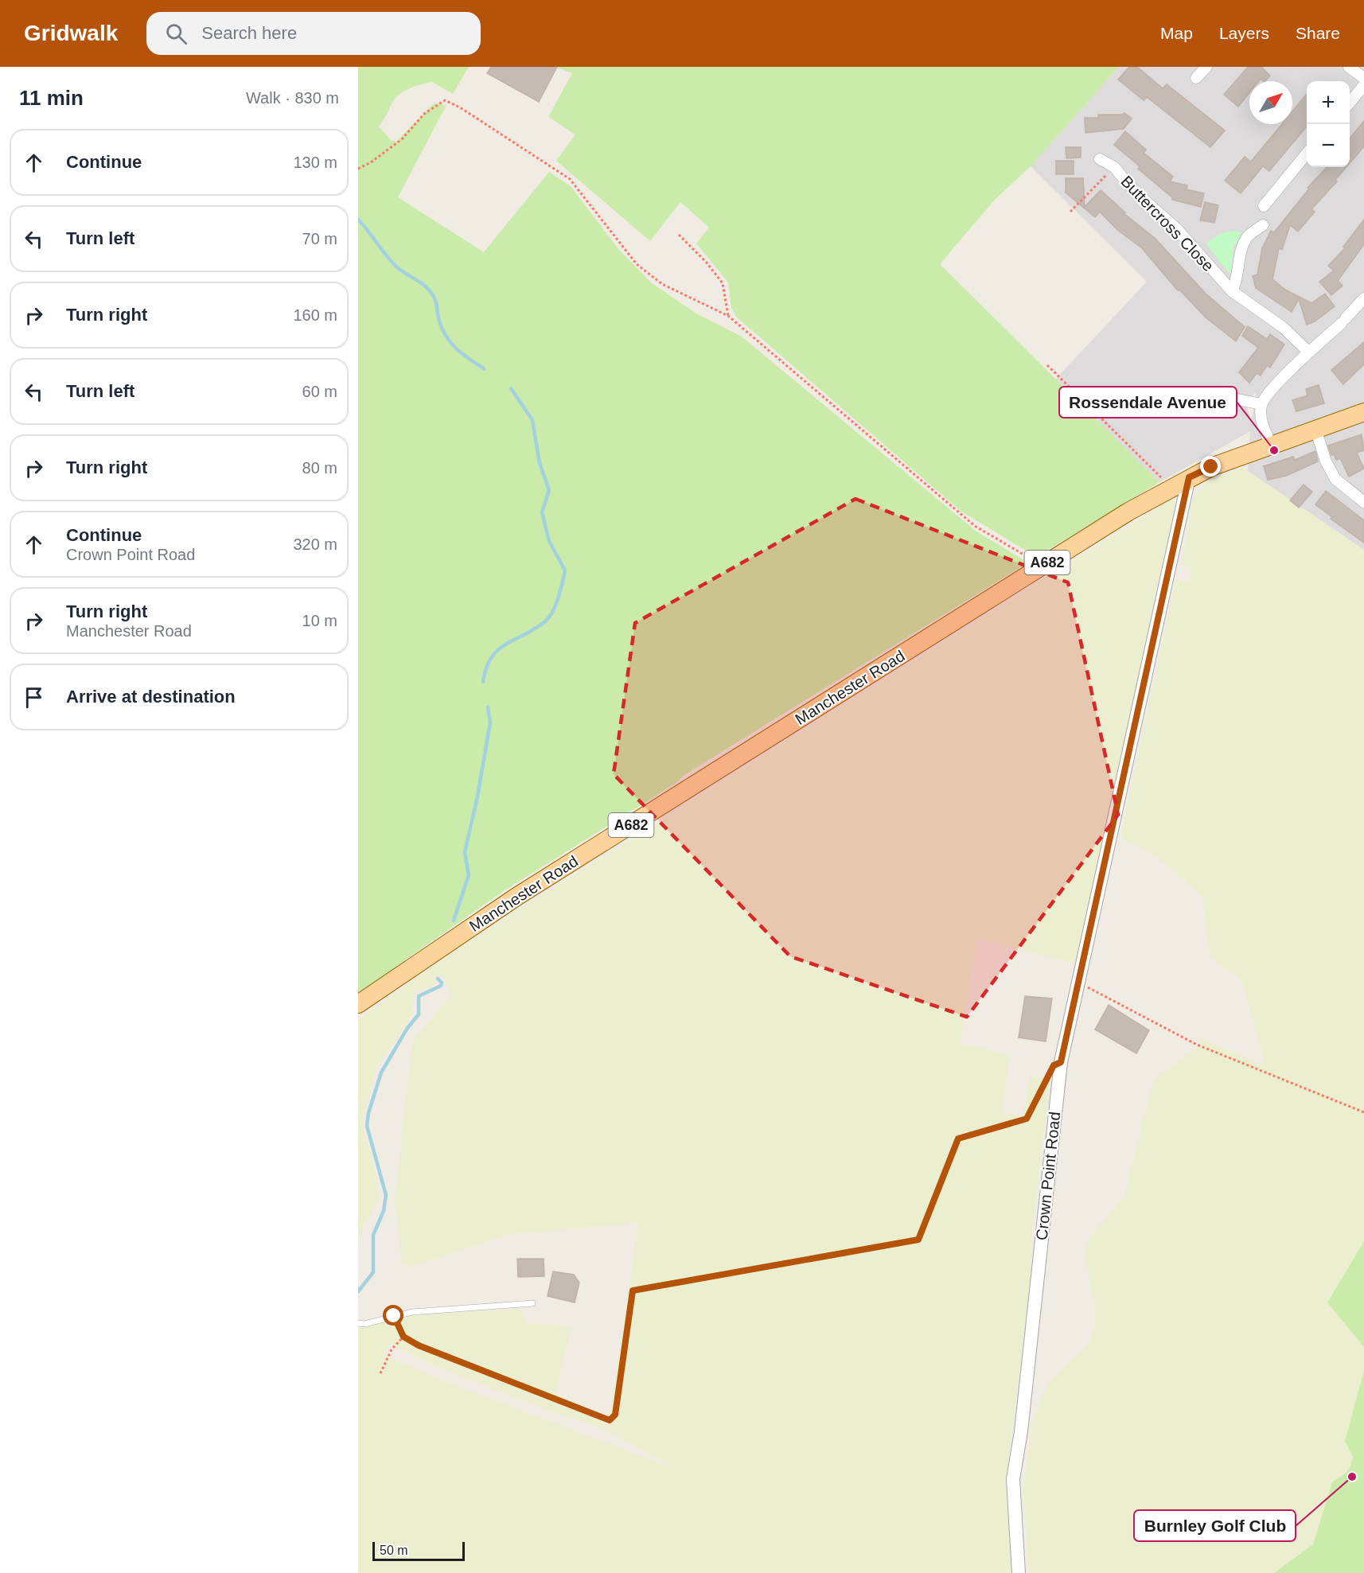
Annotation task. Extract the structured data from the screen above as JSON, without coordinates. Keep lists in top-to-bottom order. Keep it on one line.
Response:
{"streets":{"main road":["A682","Manchester Road"],"street":["Buttercross Close","Crown Point Road"]},"crossings":[["Manchester Road","Crown Point Road"]],"places":["Rossendale Avenue","Burnley Golf Club"],"scale_bar":"50 m","north":"top right","page":{"header":"Gridwalk","search":"Search here","nav":["Map","Layers","Share"],"heading":["11 min","Walk · 830 m"],"map_buttons":["+","−"],"list":[["Continue","130 m"],["Turn left","70 m"],["Turn right","160 m"],["Turn left","60 m"],["Turn right","80 m"],["Continue","Crown Point Road","320 m"],["Turn right","Manchester Road","10 m"],"Arrive at destination"],"scale":"50 m"}}
